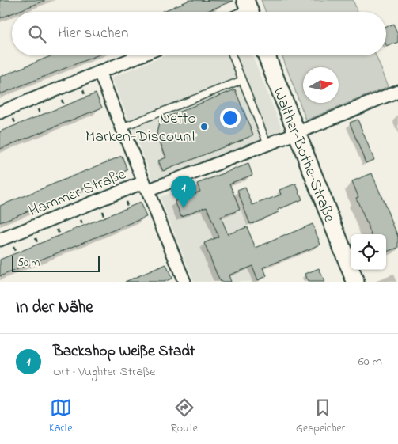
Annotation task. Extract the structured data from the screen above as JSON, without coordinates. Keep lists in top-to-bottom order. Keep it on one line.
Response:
{"streets":{"street":["Walther-Bothe-Straße","Hammer Straße"]},"crossings":[["Walther-Bothe-Straße","Hammer Straße"]],"places":["Netto Marken-Discount"],"scale_bar":"50 m","north":"right","page":{"search":"Hier suchen","pins":"1","scale":"50 m","heading":"In der Nähe","list":[{"mark":"1","name":"Backshop Weiße Stadt","note":"Ort · Vughter Straße","value":"60 m"}],"nav":["Karte","Route","Gespeichert"]}}
